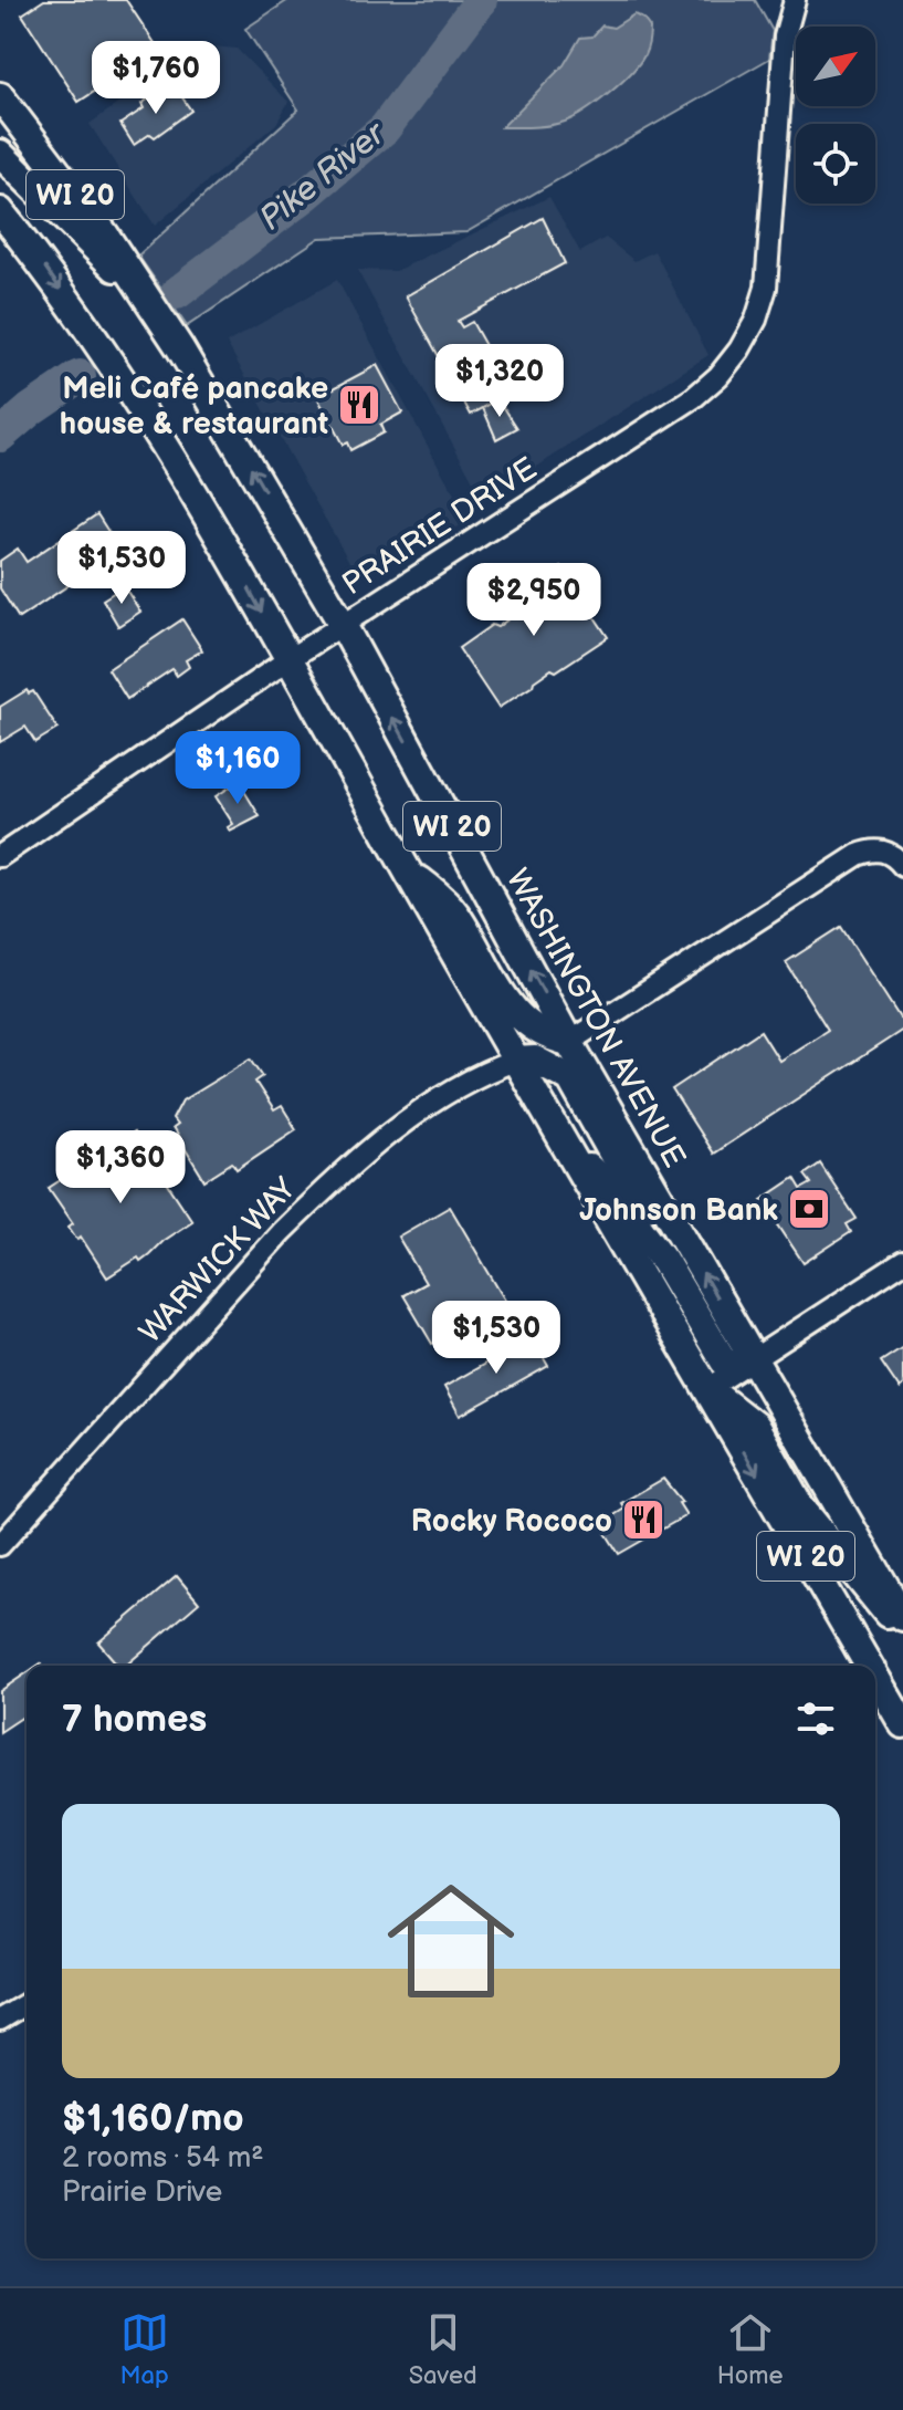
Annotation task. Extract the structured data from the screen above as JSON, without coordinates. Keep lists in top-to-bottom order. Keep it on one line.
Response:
{"streets":{"main road":["WI 20","WASHINGTON AVENUE"],"street":["PRAIRIE DRIVE","WARWICK WAY"]},"crossings":[["WI 20","PRAIRIE DRIVE"],["WI 20","WARWICK WAY"],["PRAIRIE DRIVE","WASHINGTON AVENUE"]],"water":["Pike River"],"places":{"restaurant":["Meli Café pancake house & restaurant","Rocky Rococo"],"bank":["Johnson Bank"]},"north":"top right","page":{"price":["$1,760","$1,320","$1,530","$2,950","$1,160","$1,360","$1,530"],"heading":"7 homes","list":[{"name":"$1,160/mo","note":"2 rooms · 54 m² · Prairie Drive"}],"tabs":["Map","Saved","Home"]}}
